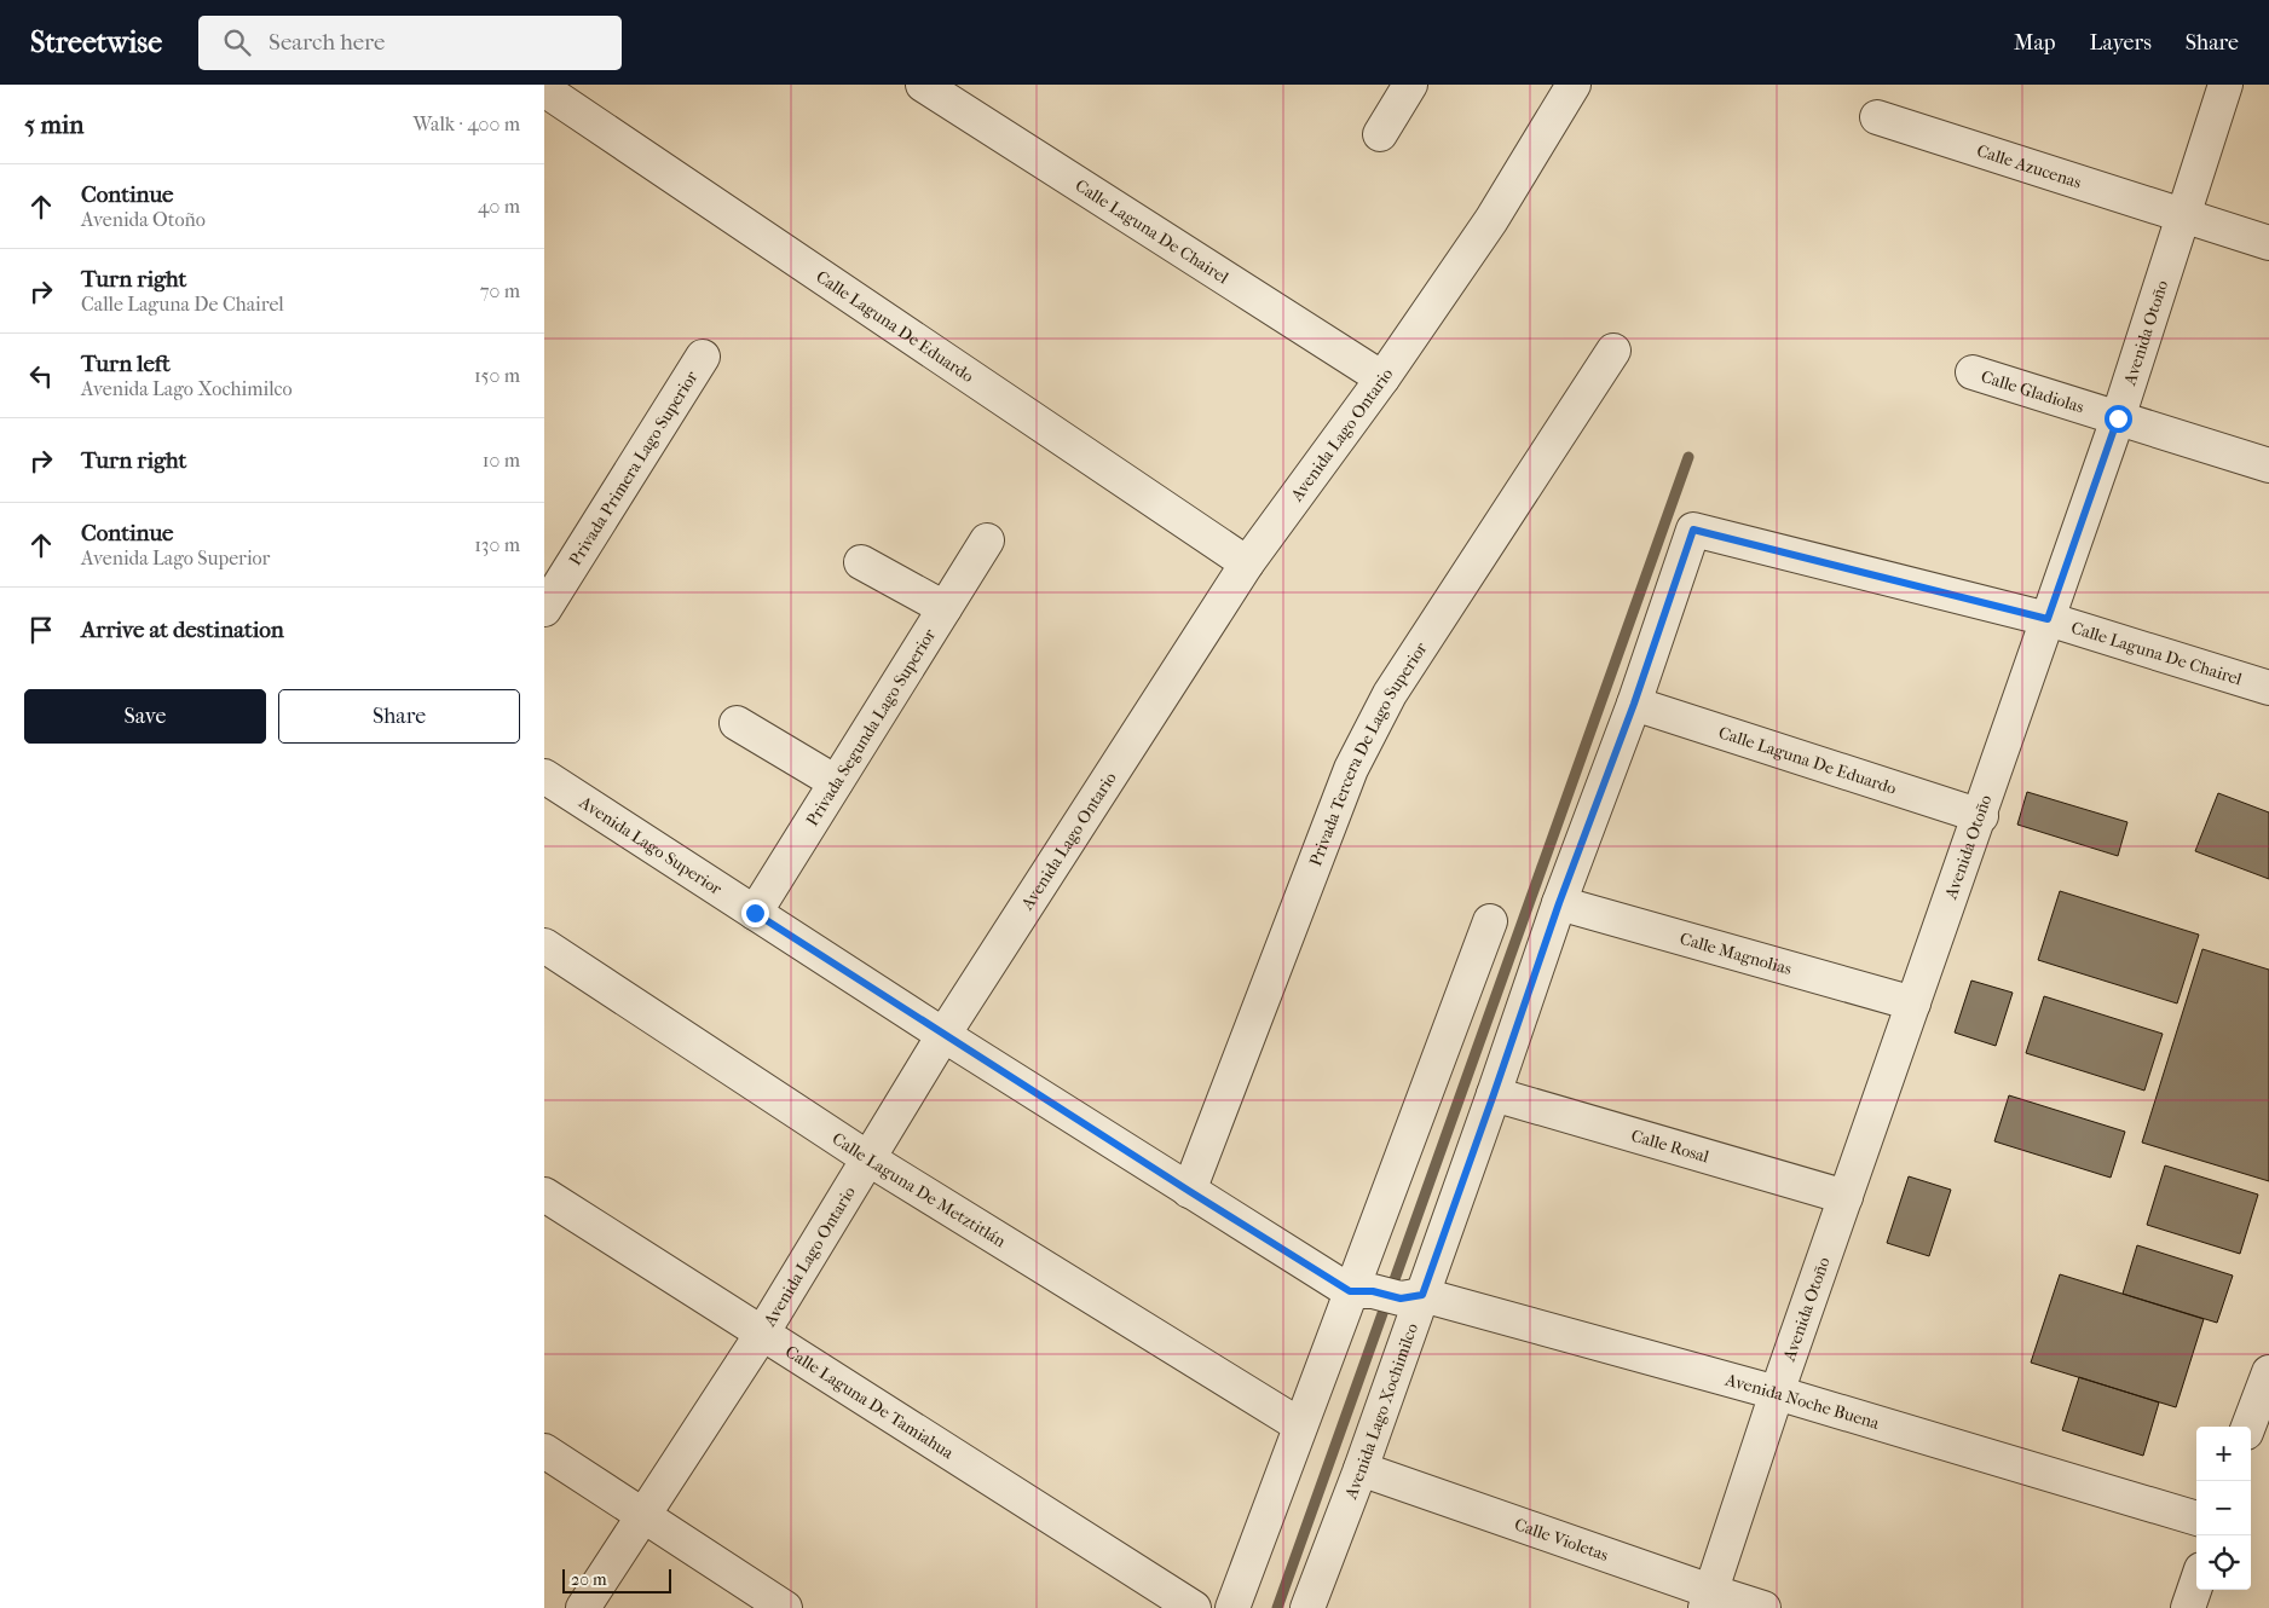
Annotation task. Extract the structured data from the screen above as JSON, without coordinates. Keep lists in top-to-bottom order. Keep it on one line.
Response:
{"streets":{"street":["Calle Azucenas","Calle Laguna De Chairel","Calle Laguna De Eduardo","Avenida Otoño","Calle Gladiolas","Avenida Lago Ontario","Privada Primera Lago Superior","Privada Segunda Lago Superior","Privada Tercera De Lago Superior","Avenida Lago Superior","Calle Magnolias","Calle Rosal","Calle Laguna De Metztitlán","Calle Laguna De Tamiahua","Avenida Noche Buena","Avenida Lago Xochimilco","Calle Violetas"]},"crossings":[["Calle Azucenas","Avenida Otoño"],["Calle Laguna De Chairel","Avenida Otoño"],["Calle Laguna De Chairel","Avenida Lago Ontario"],["Calle Laguna De Chairel","Avenida Lago Xochimilco"],["Calle Laguna De Eduardo","Avenida Otoño"],["Calle Laguna De Eduardo","Avenida Lago Ontario"],["Calle Laguna De Eduardo","Avenida Lago Xochimilco"],["Avenida Otoño","Calle Gladiolas"],["Avenida Otoño","Calle Magnolias"],["Avenida Otoño","Calle Rosal"],["Avenida Otoño","Avenida Noche Buena"],["Avenida Otoño","Calle Violetas"],["Avenida Lago Ontario","Avenida Lago Superior"],["Avenida Lago Ontario","Calle Laguna De Metztitlán"],["Avenida Lago Ontario","Calle Laguna De Tamiahua"],["Privada Segunda Lago Superior","Avenida Lago Superior"],["Privada Tercera De Lago Superior","Avenida Lago Superior"],["Avenida Lago Superior","Avenida Noche Buena"],["Avenida Lago Superior","Avenida Lago Xochimilco"],["Calle Magnolias","Avenida Lago Xochimilco"],["Calle Rosal","Avenida Lago Xochimilco"],["Calle Laguna De Metztitlán","Avenida Lago Xochimilco"],["Avenida Noche Buena","Avenida Lago Xochimilco"],["Avenida Lago Xochimilco","Calle Violetas"]],"scale_bar":"20 m","page":{"header":"Streetwise","search":"Search here","nav":["Map","Layers","Share"],"heading":["5 min","Walk · 400 m"],"list":[["Continue","Avenida Otoño","40 m"],["Turn right","Calle Laguna De Chairel","70 m"],["Turn left","Avenida Lago Xochimilco","150 m"],["Turn right","10 m"],["Continue","Avenida Lago Superior","130 m"],"Arrive at destination"],"buttons":["Save","Share"],"map_buttons":["+","−"],"scale":"20 m"}}
